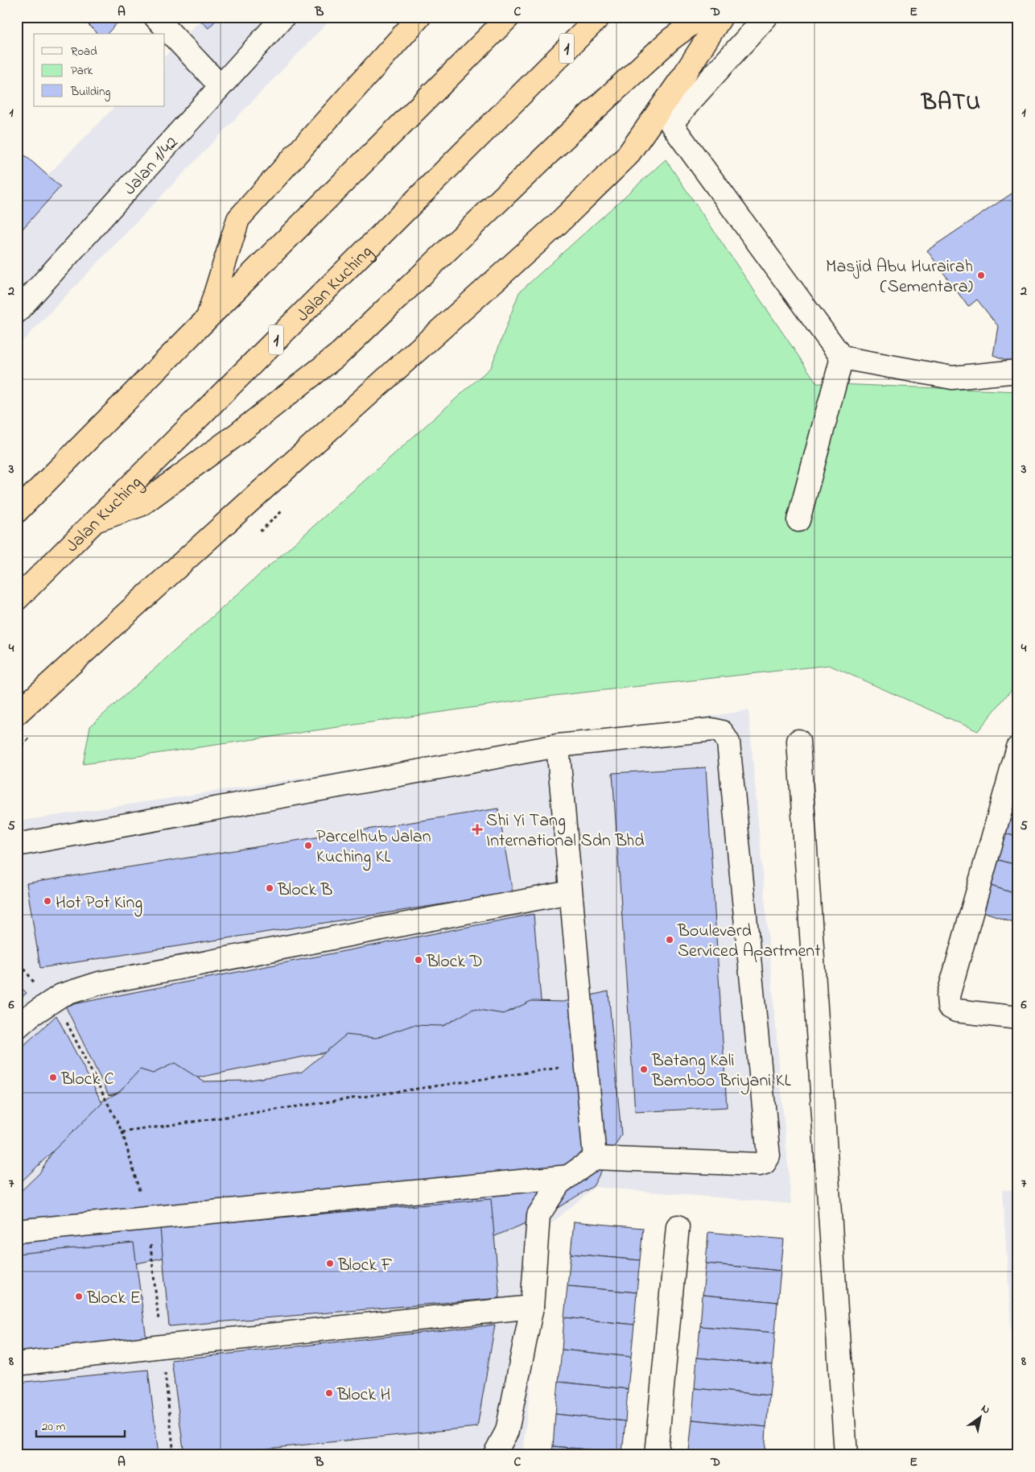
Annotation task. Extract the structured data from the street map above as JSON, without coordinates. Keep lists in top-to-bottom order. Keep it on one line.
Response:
{"streets":{"highway":["1","Jalan Kuching"],"street":["Jalan 1/42"]},"districts":["BATU"],"places":{"other":["Masjid Abu Hurairah (Sementara)","Parcelhub Jalan Kuching KL","Block B","Hot Pot King","Boulevard Serviced Apartment","Block D","Batang Kali Bamboo Briyani KL","Block C","Block F","Block E","Block H"],"health":["Shi Yi Tang International Sdn Bhd"]},"legend":["Road","Park","Building"],"scale_bar":"20 m","north":"top right","grid":{"columns":["A","B","C","D","E"],"rows":["1","2","3","4","5","6","7","8"]}}
